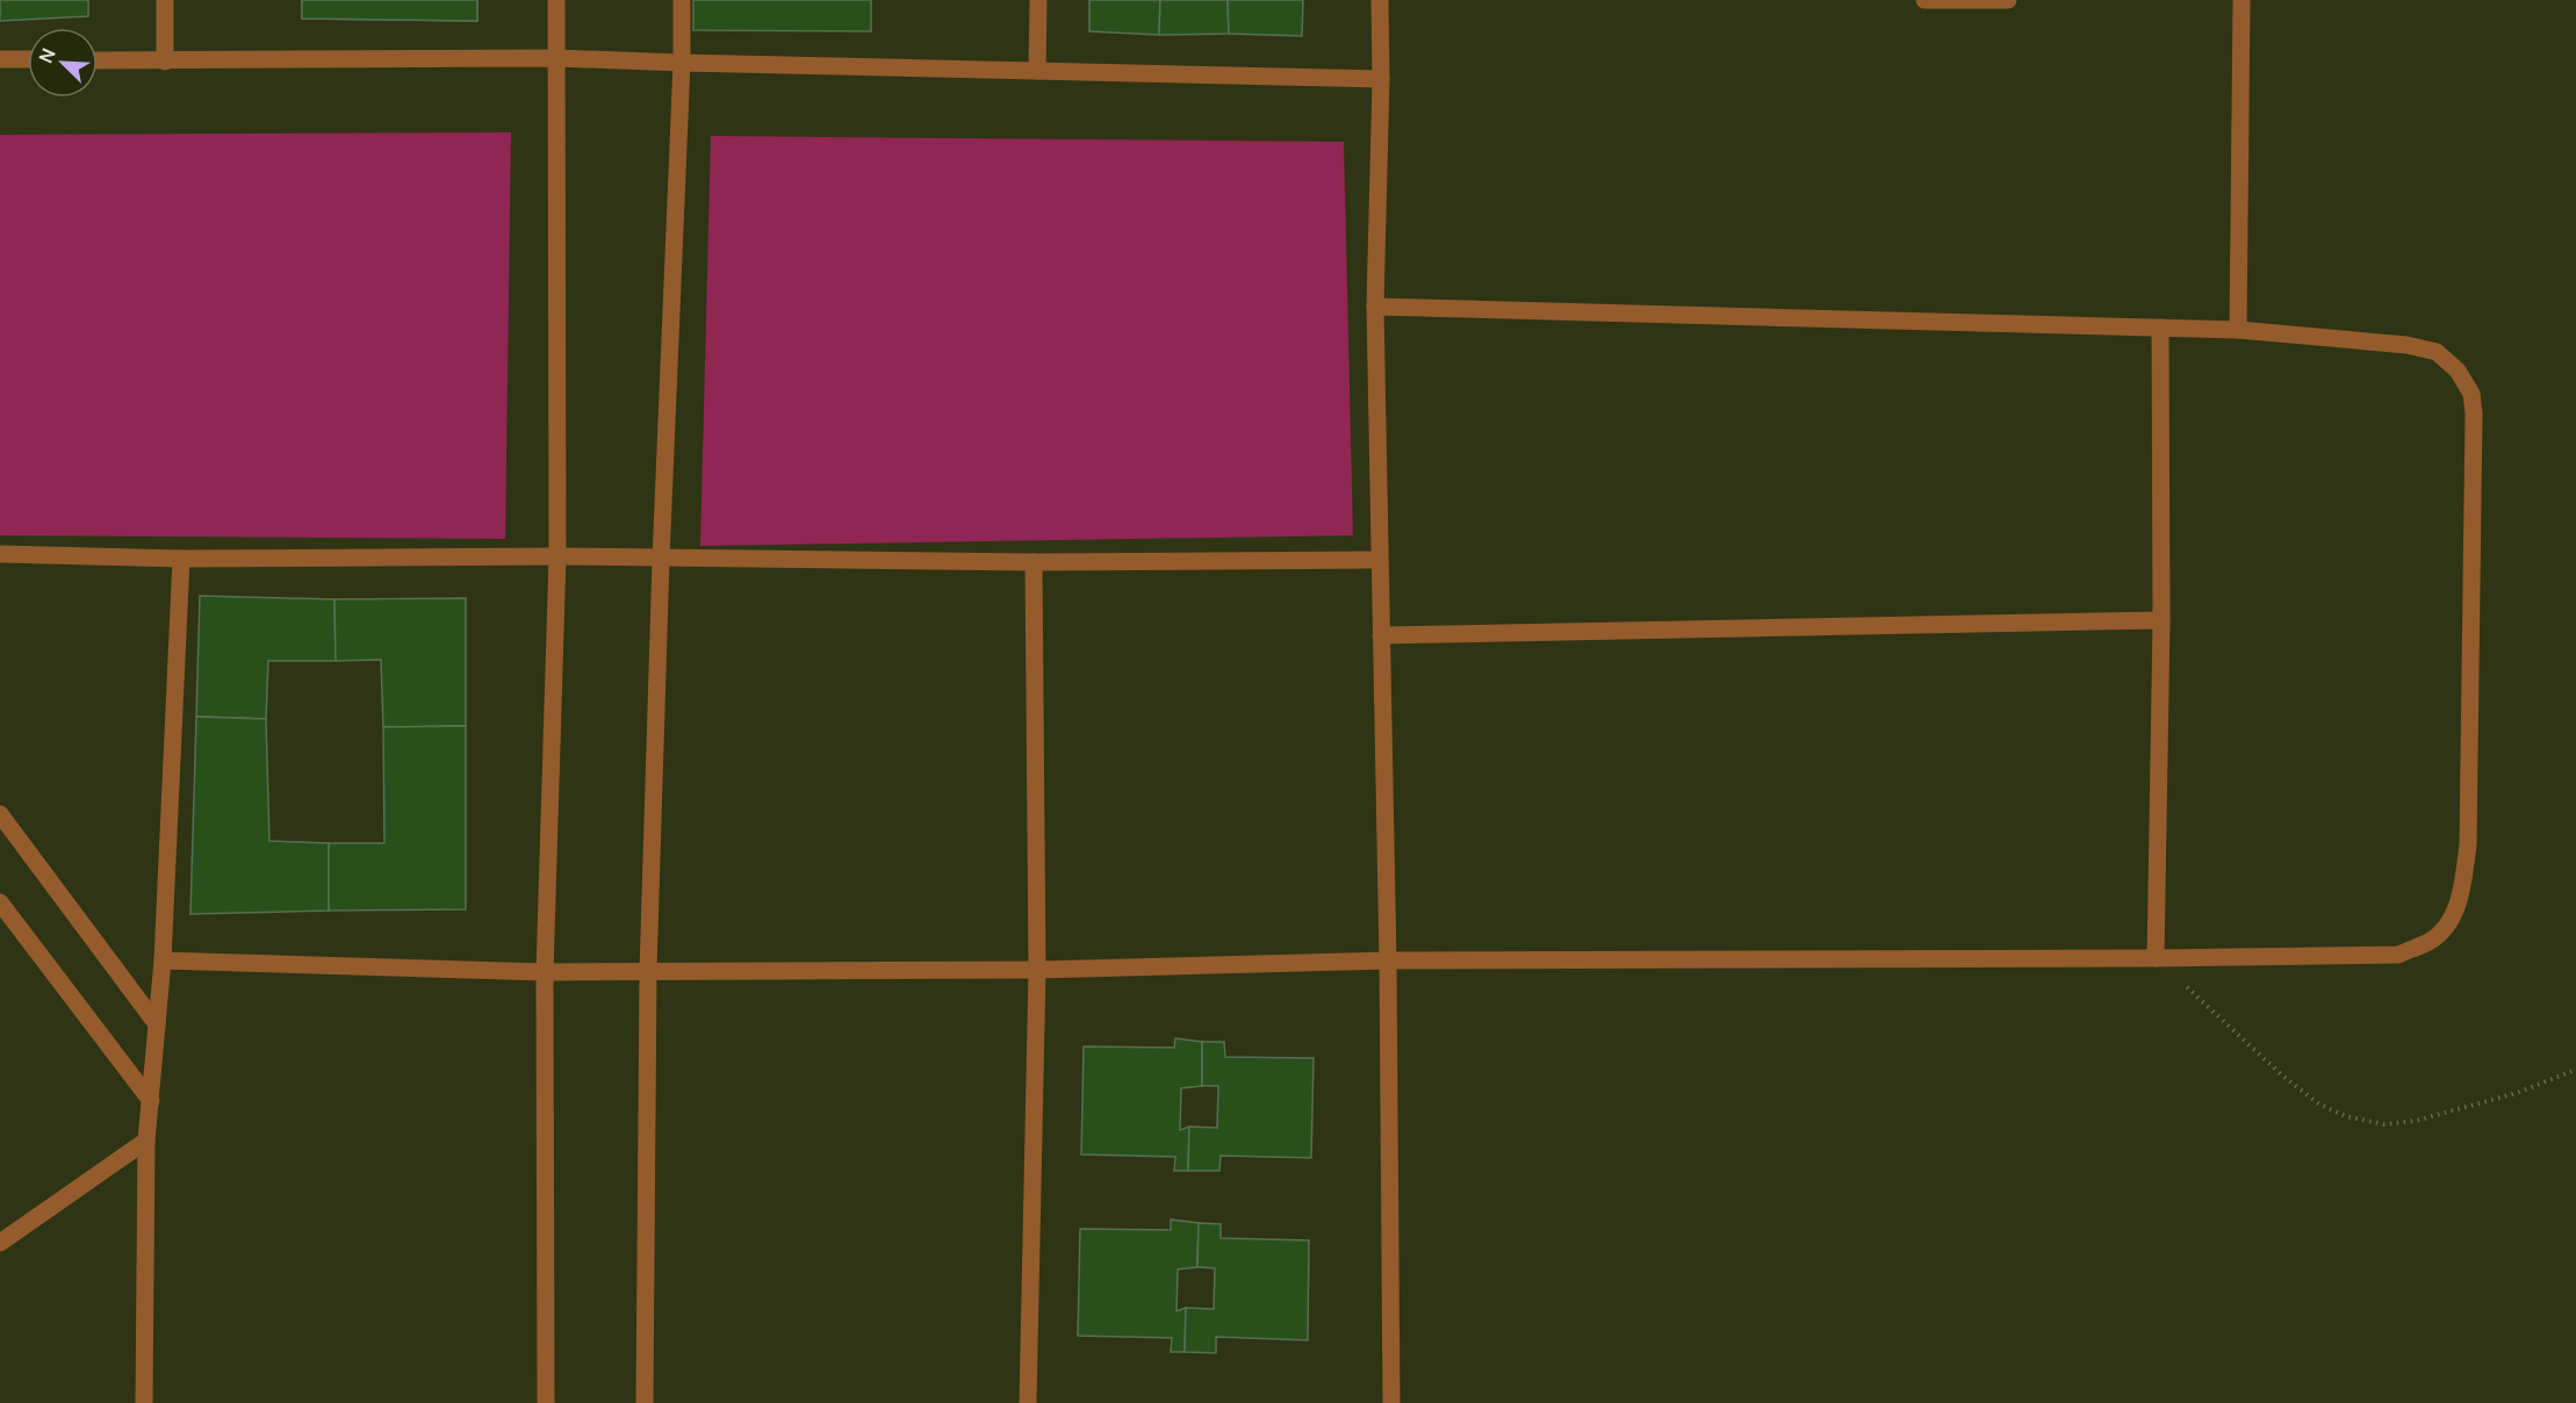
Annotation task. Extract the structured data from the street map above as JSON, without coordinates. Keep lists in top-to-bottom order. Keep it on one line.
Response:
{"north":"top left"}
